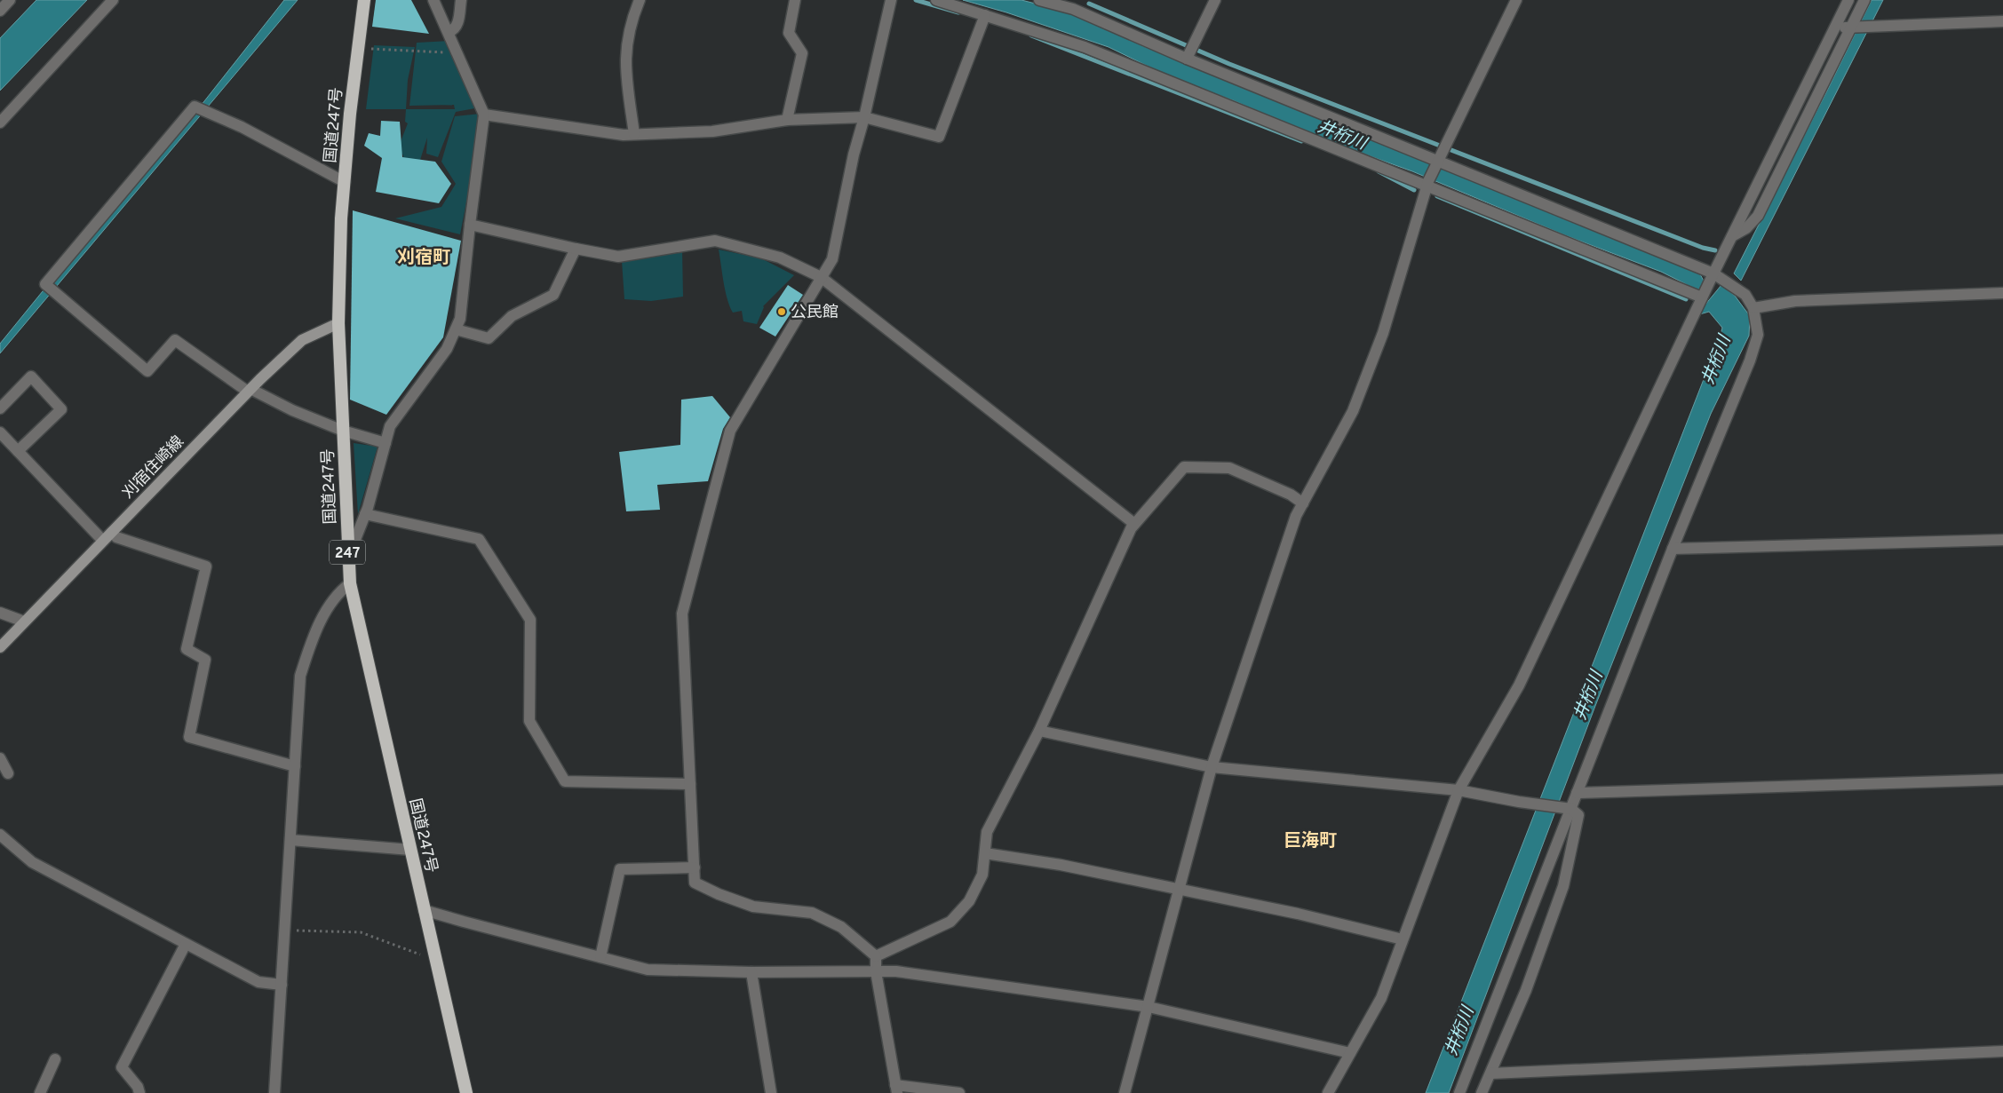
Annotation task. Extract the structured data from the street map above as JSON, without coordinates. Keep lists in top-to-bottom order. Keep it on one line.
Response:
{"streets":{"highway":["国道247号","247"],"main road":["刈宿住崎線"]},"crossings":[["国道247号","刈宿住崎線"]],"districts":["刈宿町","巨海町"],"water":["井桁川"],"places":["公民館"]}
